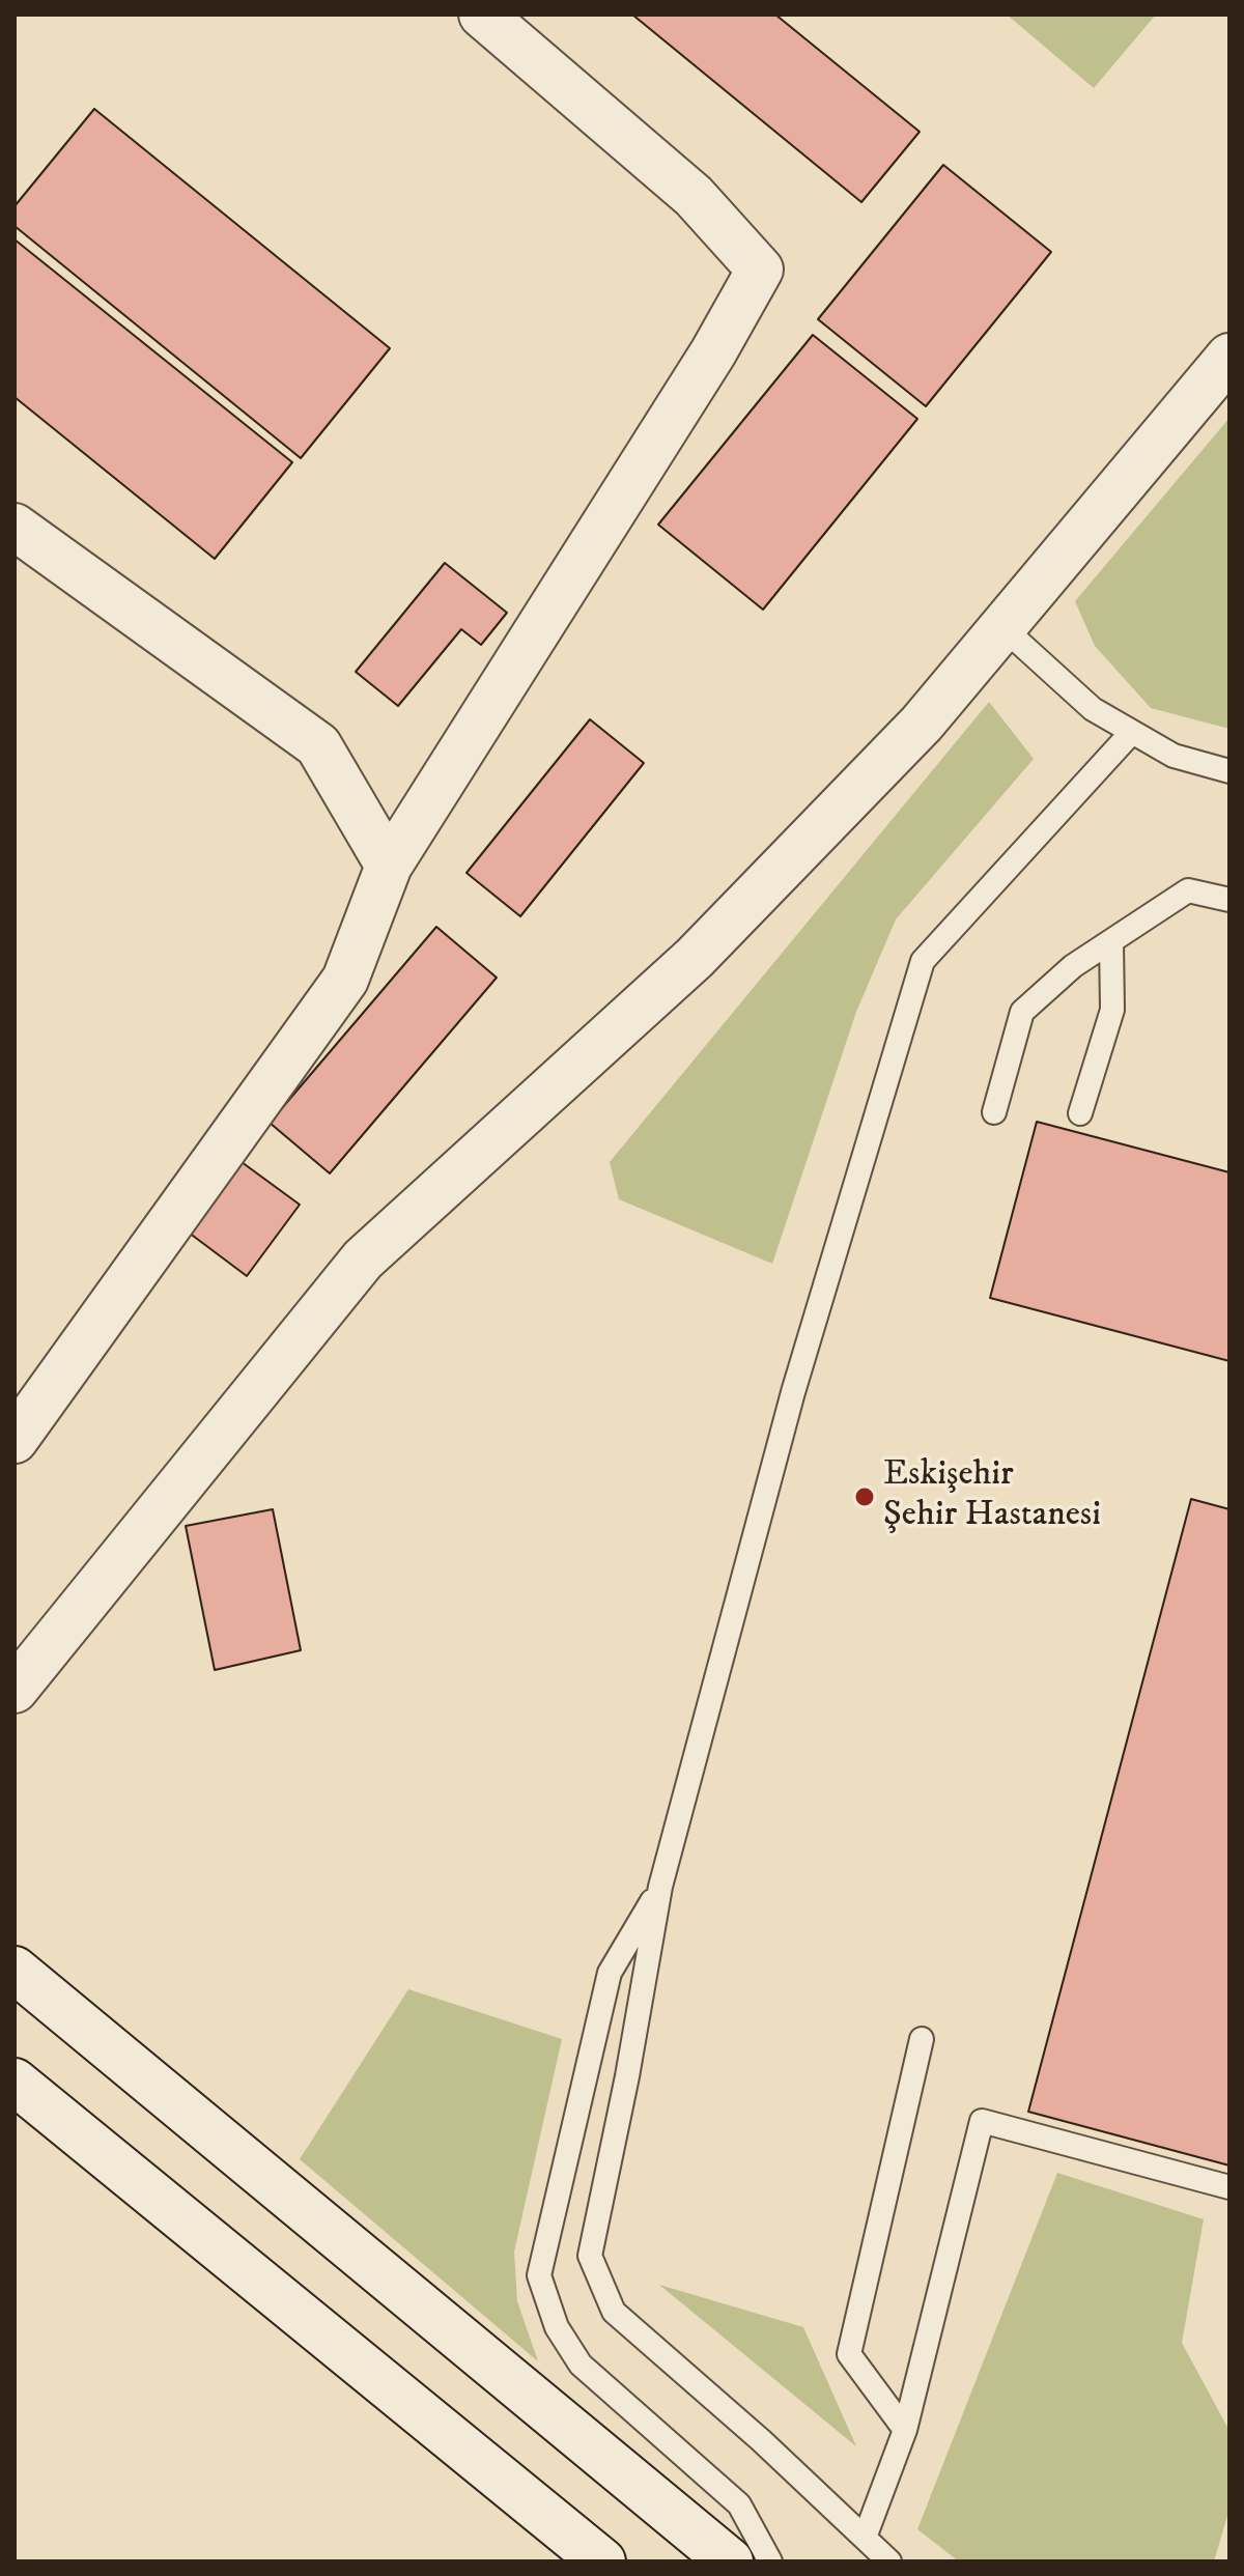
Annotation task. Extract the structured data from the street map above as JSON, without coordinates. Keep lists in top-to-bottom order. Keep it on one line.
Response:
{"places":["Eskişehir Şehir Hastanesi"]}
